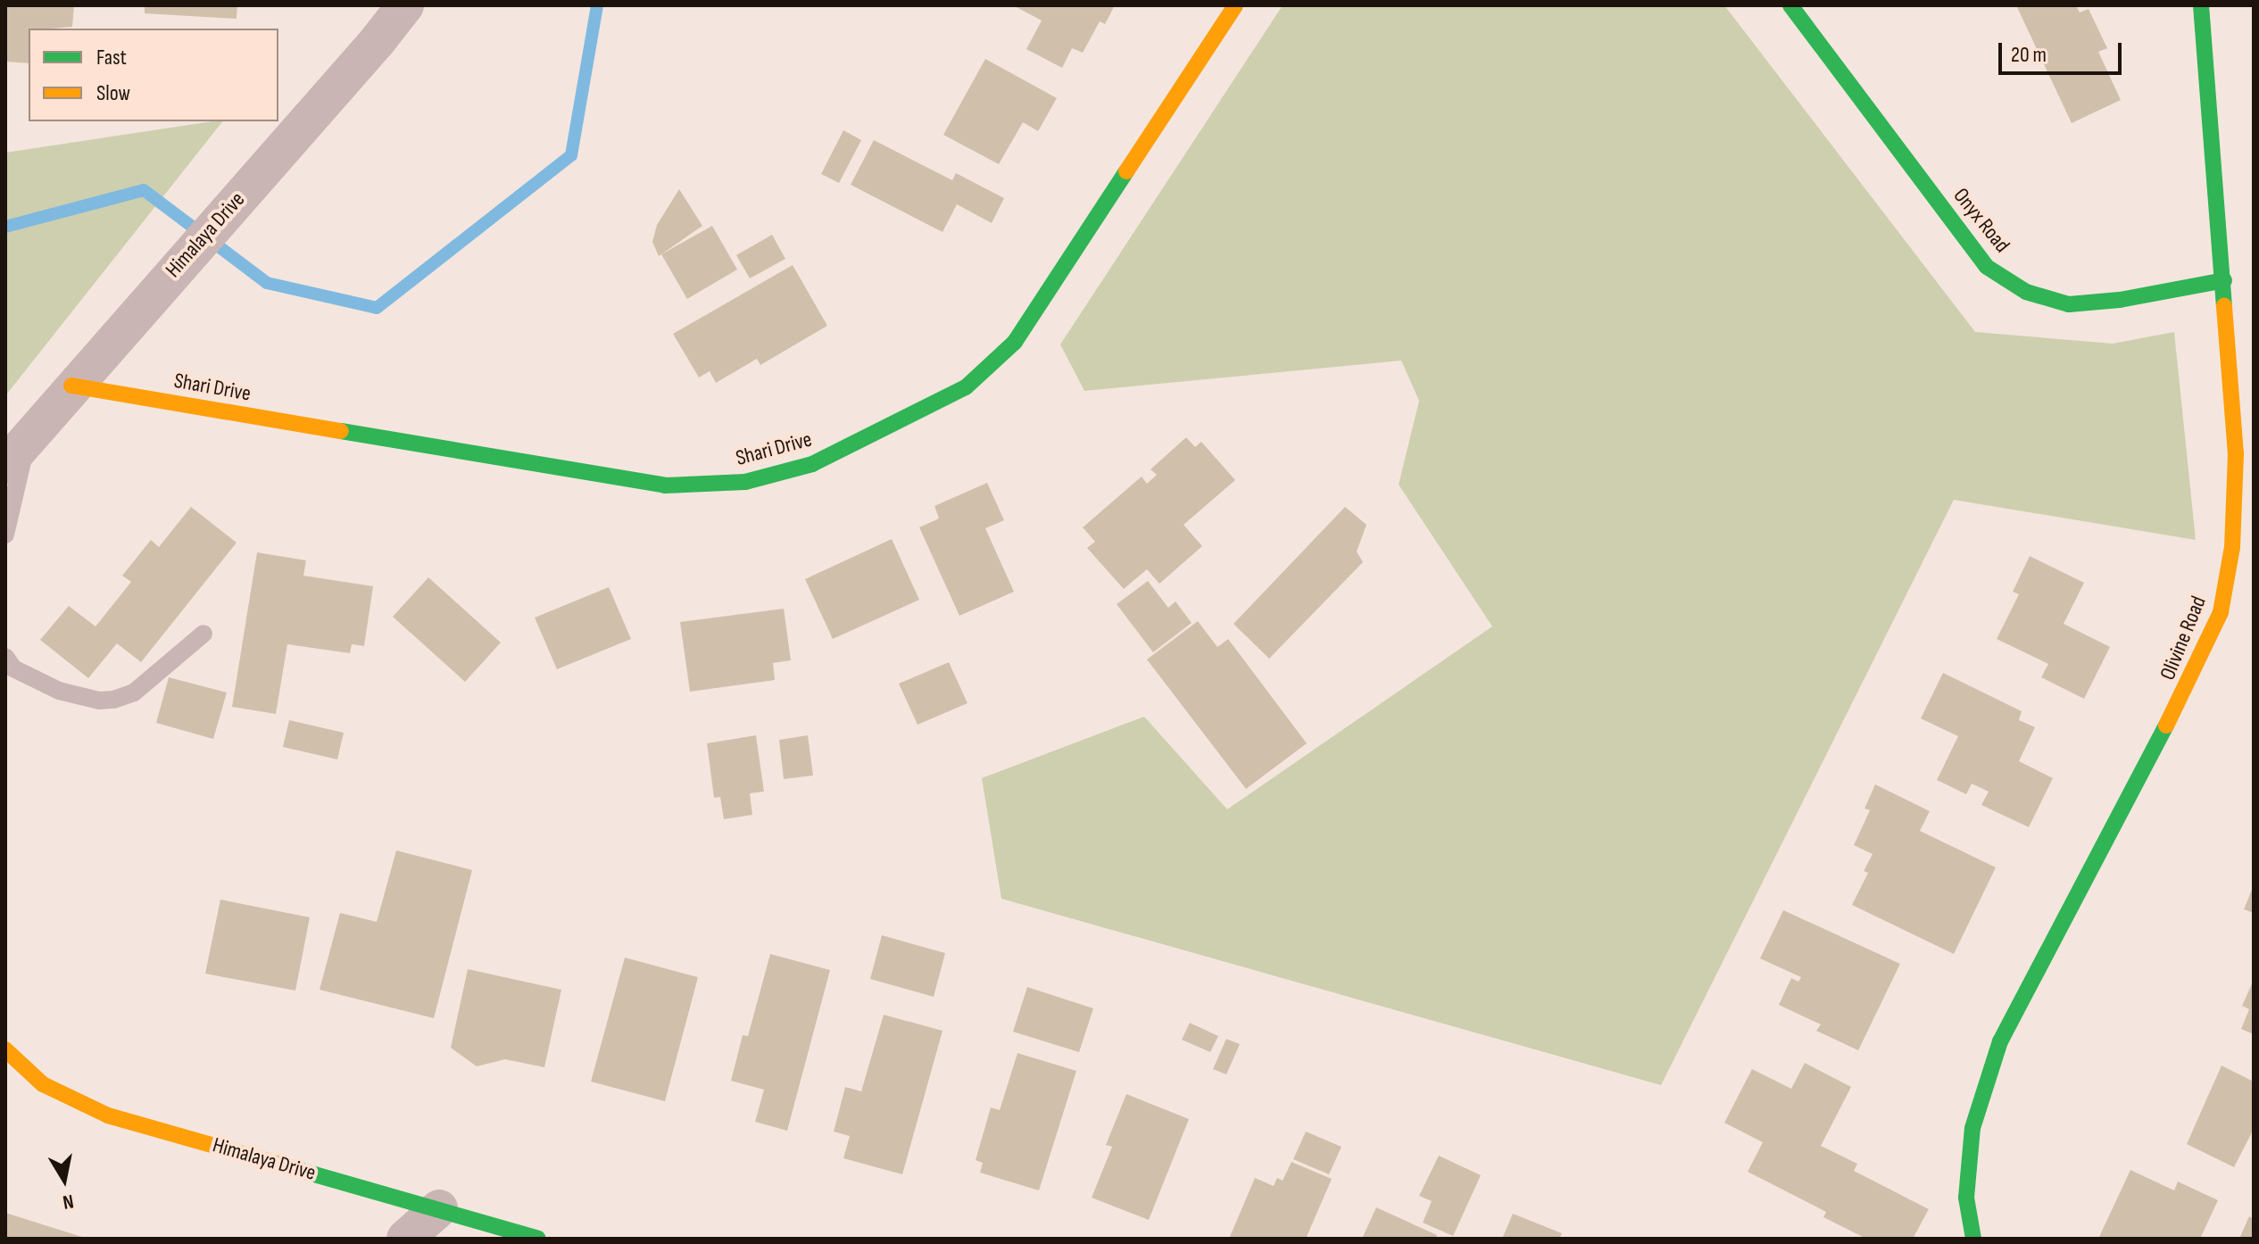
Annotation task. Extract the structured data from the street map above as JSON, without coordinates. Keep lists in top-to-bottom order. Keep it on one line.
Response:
{"streets":{"street":["Onyx Road","Himalaya Drive","Shari Drive","Olivine Road"]},"crossings":[["Onyx Road","Olivine Road"],["Himalaya Drive","Shari Drive"]],"legend":["Fast","Slow"],"scale_bar":"20 m","north":"bottom"}
